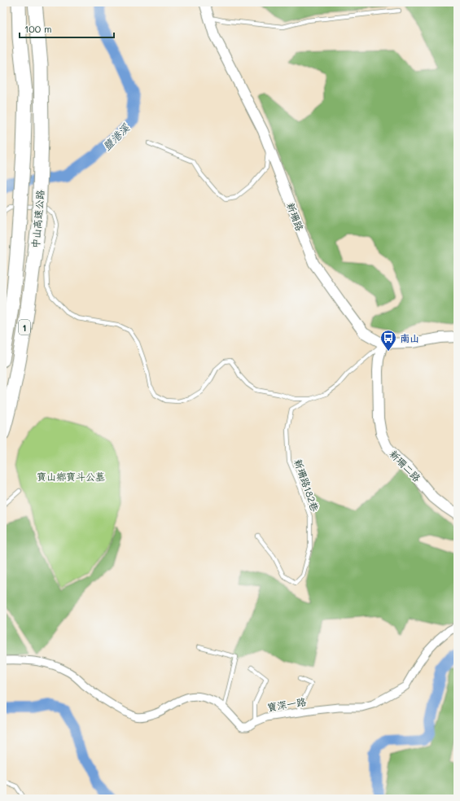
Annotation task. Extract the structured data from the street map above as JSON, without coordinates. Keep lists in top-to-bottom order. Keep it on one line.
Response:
{"streets":{"highway":["中山高速公路","1"],"street":["新珊路","新珊二路","寶深一路"],"lane":["新珊路182巷"]},"crossings":[["新珊路","新珊二路"],["新珊路","新珊路182巷"],["新珊二路","新珊路182巷"]],"water":["鹽港溪"],"parks":["寶山鄉寶斗公墓"],"places":{"bus stop":["南山"]},"scale_bar":"100 m"}
